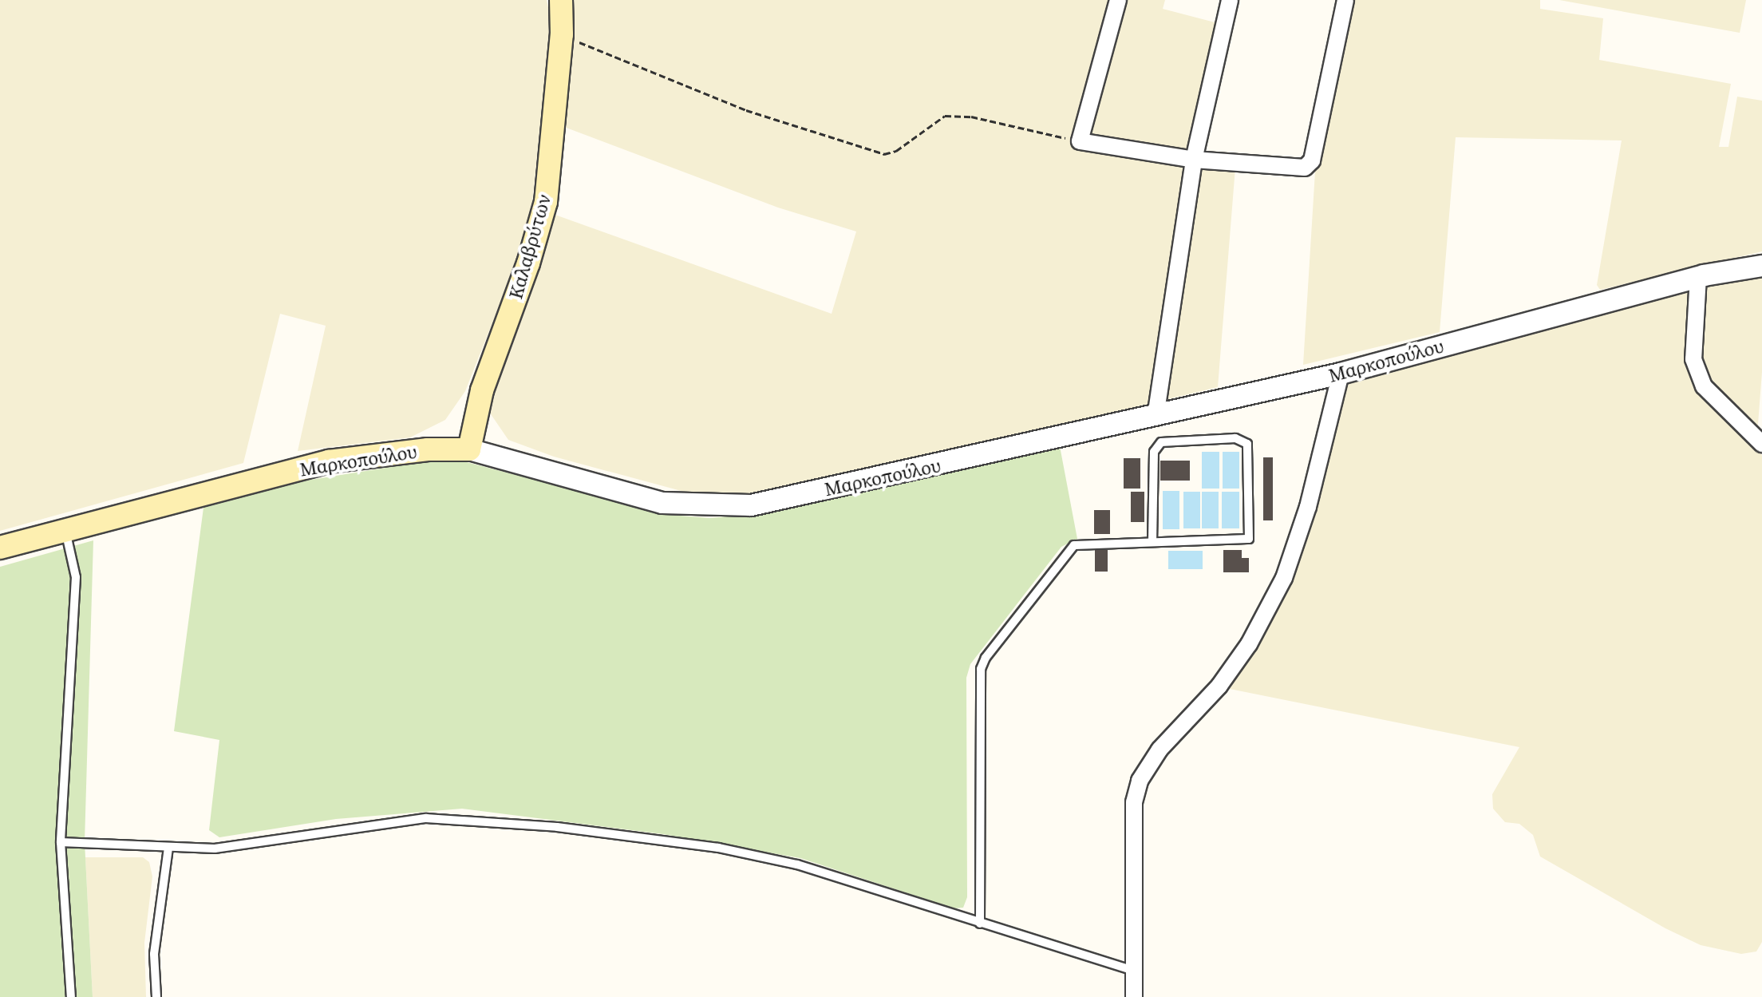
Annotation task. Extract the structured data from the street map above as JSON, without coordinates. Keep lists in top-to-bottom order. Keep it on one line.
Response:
{"streets":{"main road":["Καλαβρύτων","Μαρκοπούλου"]},"crossings":[["Καλαβρύτων","Μαρκοπούλου"]]}
